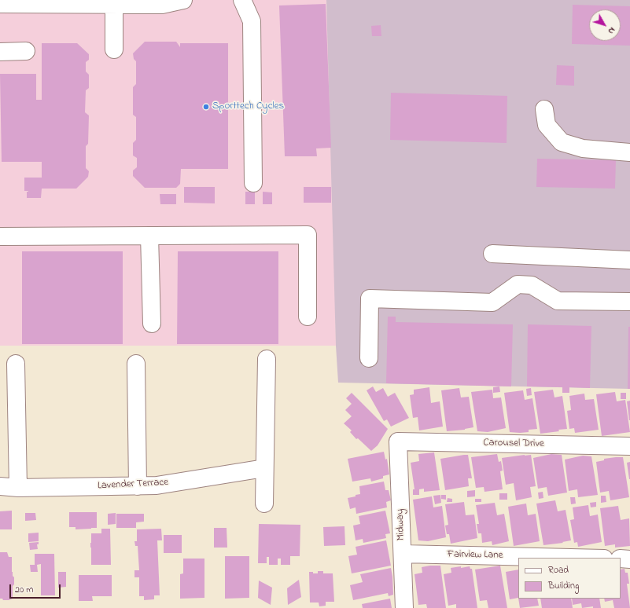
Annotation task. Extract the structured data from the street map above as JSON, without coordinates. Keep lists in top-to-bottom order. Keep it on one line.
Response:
{"streets":{"street":["Carousel Drive","Lavender Terrace","Midway","Fairview Lane"]},"crossings":[["Carousel Drive","Midway"],["Midway","Fairview Lane"]],"places":["Sporttech Cycles"],"legend":["Road","Building"],"scale_bar":"20 m","north":"bottom right"}
